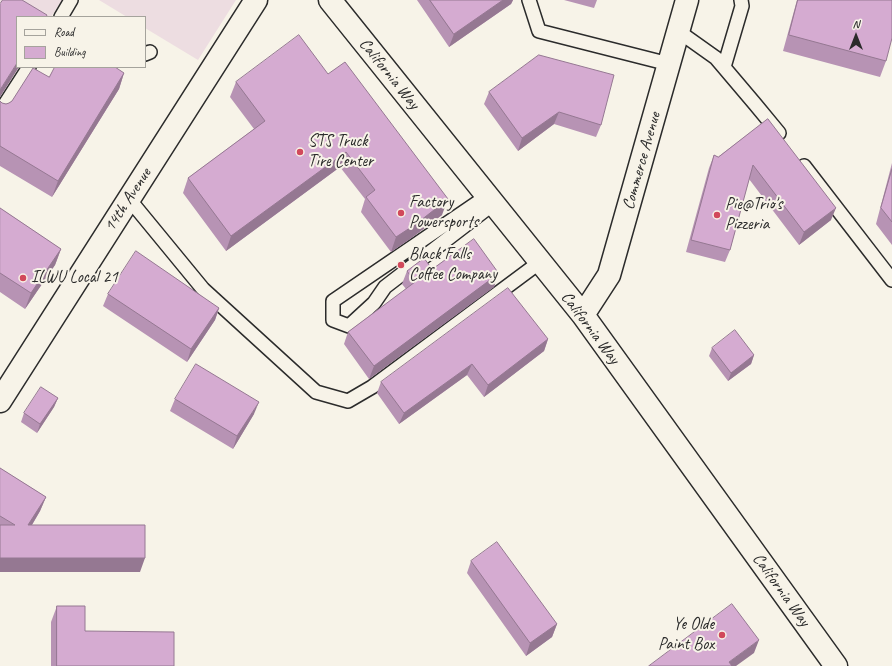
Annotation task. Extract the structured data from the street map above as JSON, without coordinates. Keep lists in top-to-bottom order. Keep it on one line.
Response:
{"streets":{"street":["California Way","Commerce Avenue","14th Avenue"]},"crossings":[["California Way","Commerce Avenue"]],"places":["STS Truck Tire Center","Factory Powersports","Pie@Trio's Pizzeria","Black Falls Coffee Company","ILWU Local 21","Ye Olde Paint Box"],"legend":["Road","Building"],"north":"top"}
